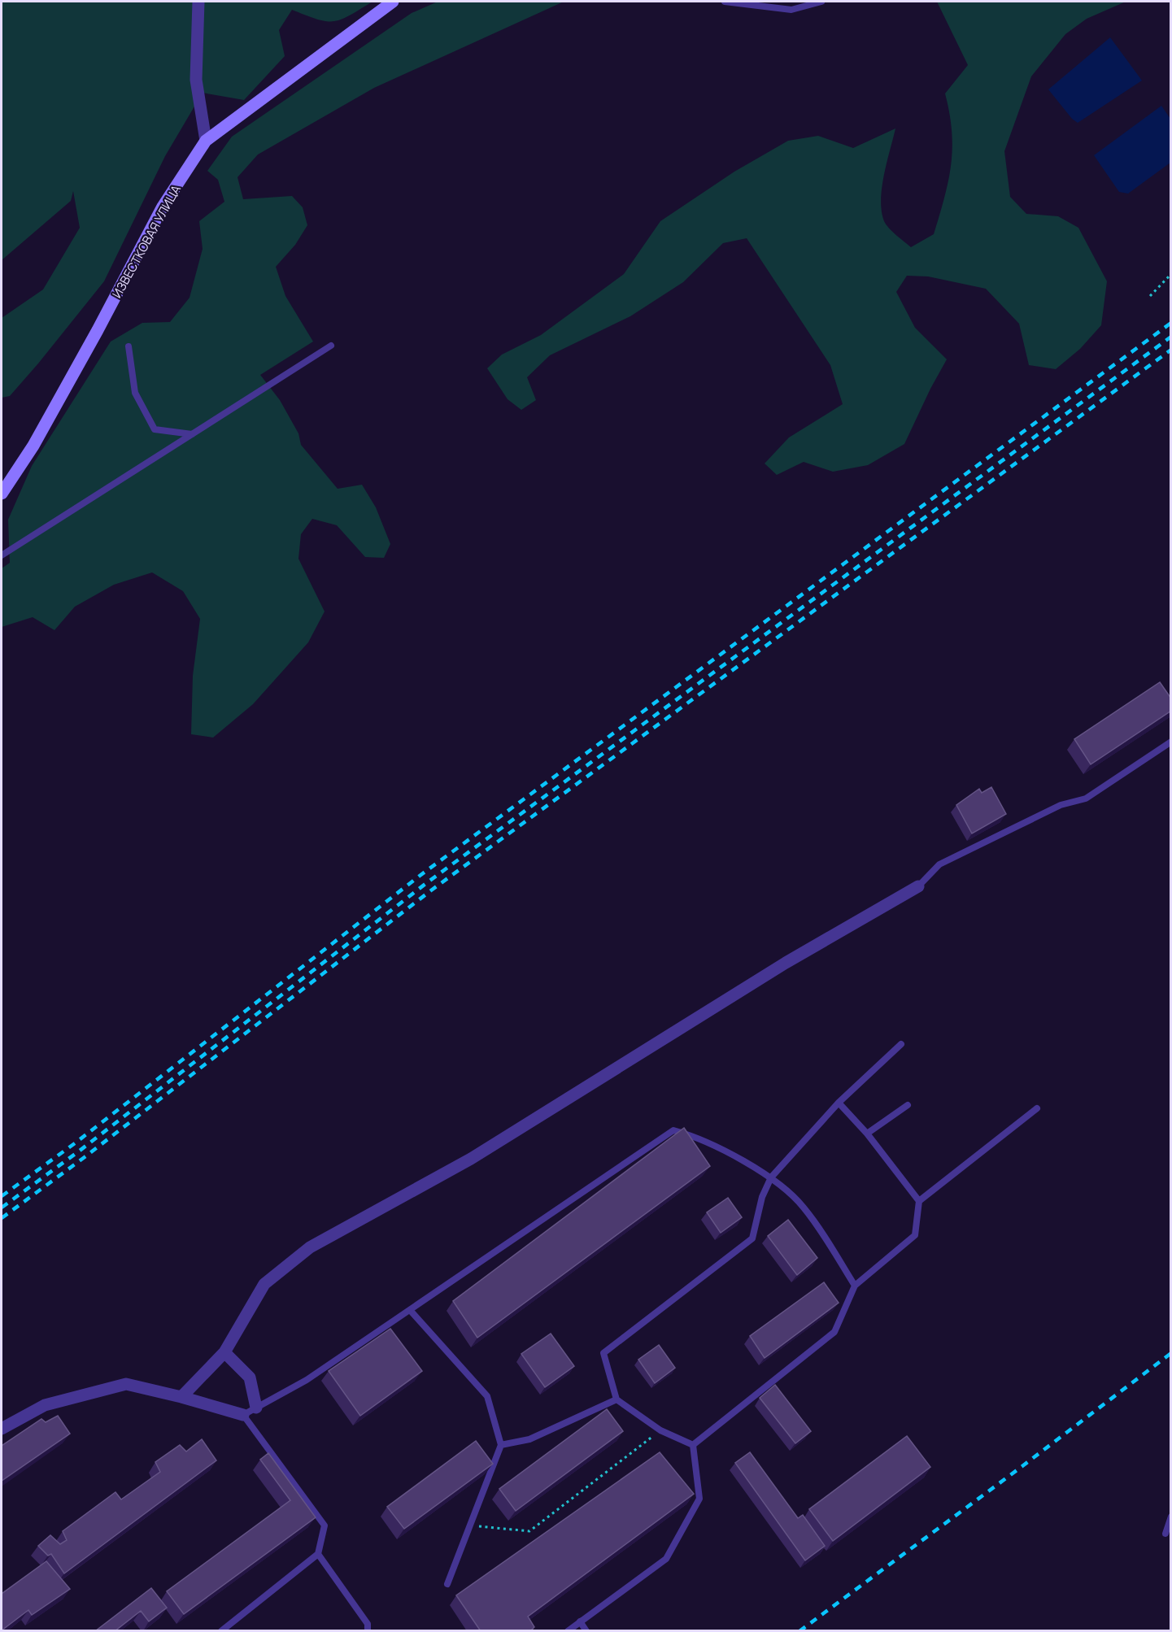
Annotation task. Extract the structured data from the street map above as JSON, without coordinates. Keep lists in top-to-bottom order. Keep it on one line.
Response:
{"streets":{"main road":["ИЗВЕСТКОВАЯ УЛИЦА"]}}
